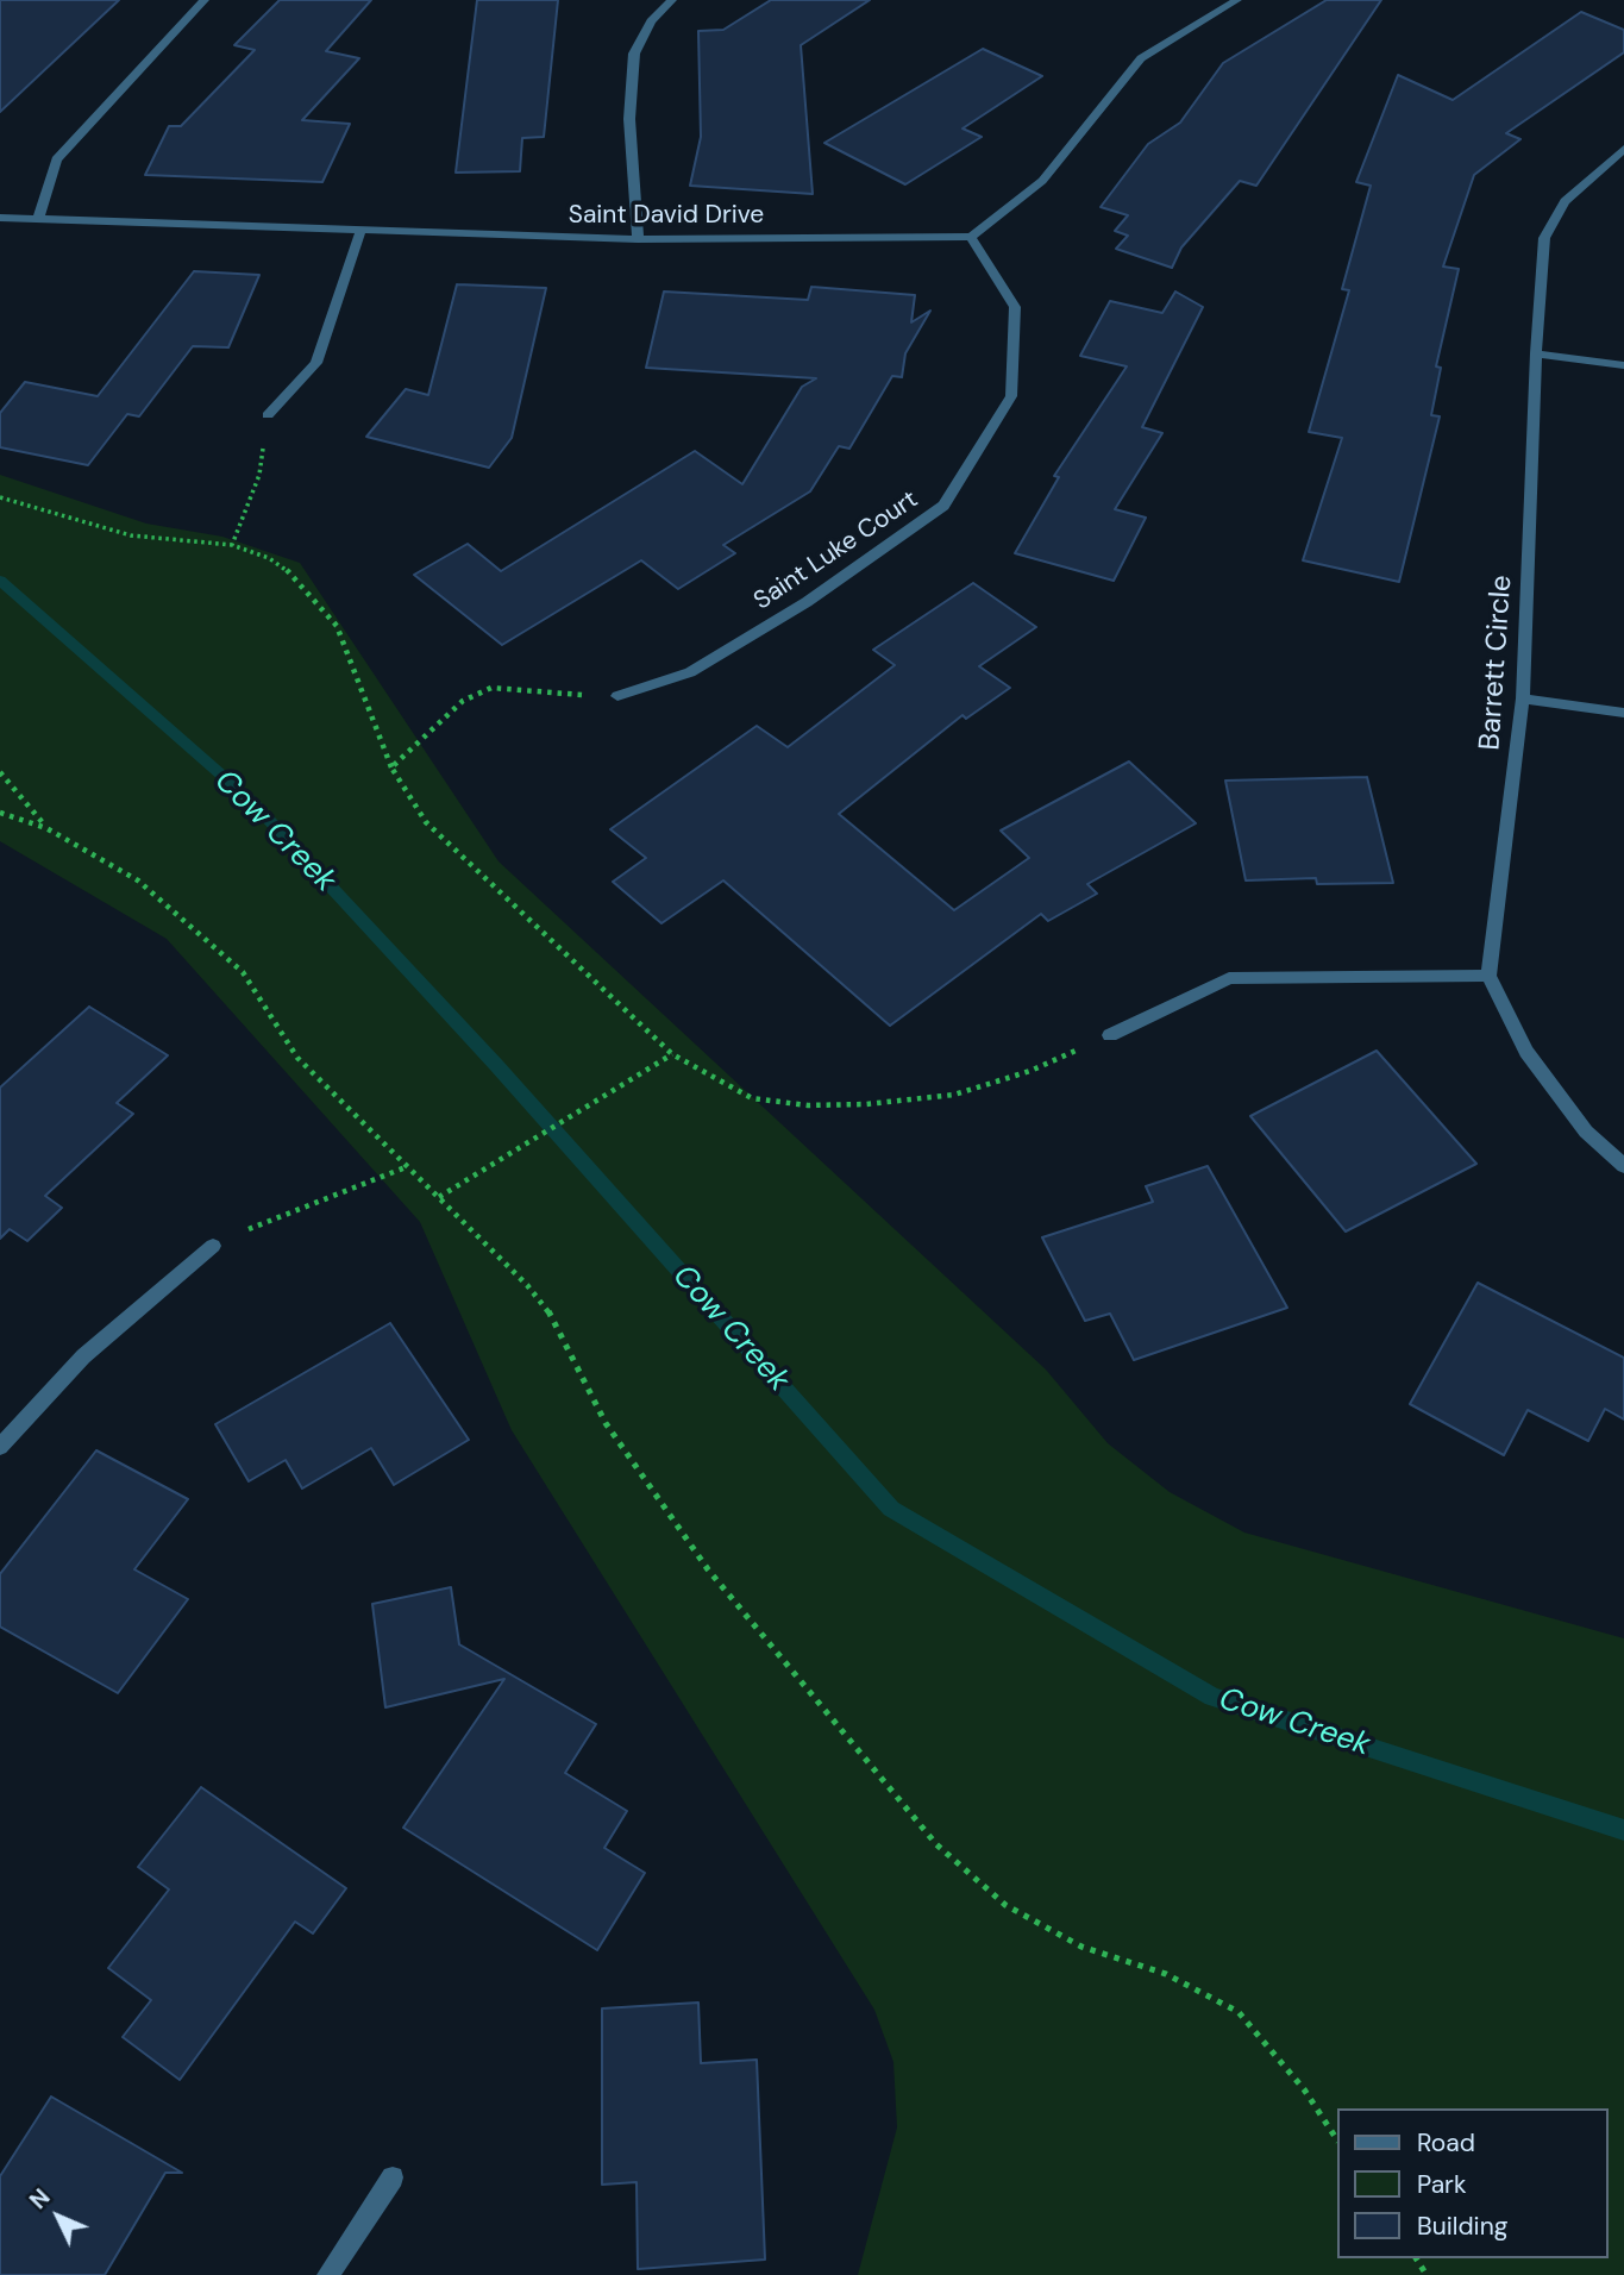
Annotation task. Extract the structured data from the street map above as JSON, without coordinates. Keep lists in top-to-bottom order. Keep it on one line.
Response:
{"streets":{"street":["Saint David Drive","Saint Luke Court","Barrett Circle"]},"crossings":[["Saint David Drive","Saint Luke Court"]],"water":["Cow Creek"],"legend":["Road","Park","Building"],"north":"top left"}
